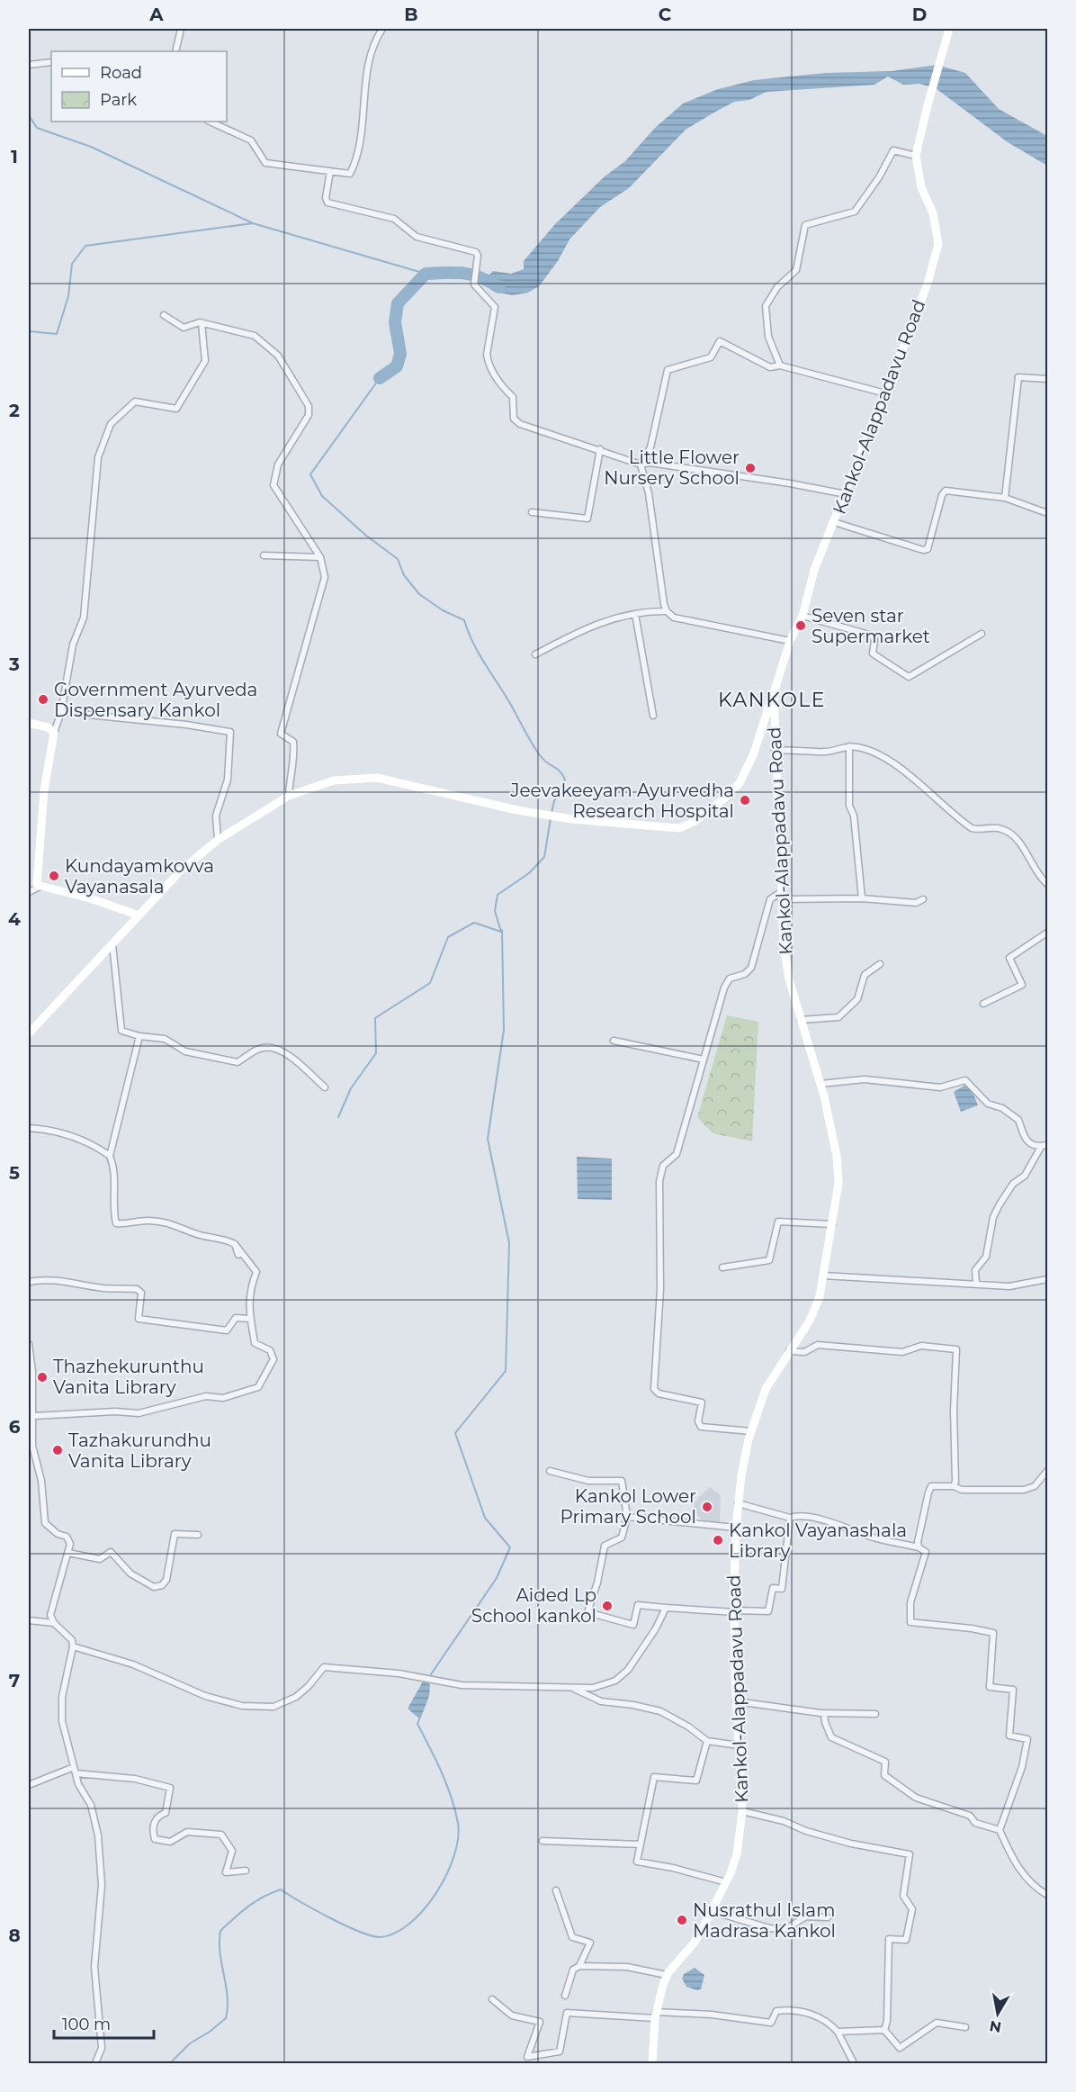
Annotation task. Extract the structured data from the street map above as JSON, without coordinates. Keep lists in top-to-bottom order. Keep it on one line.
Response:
{"streets":{"main road":["Kankol-Alappadavu Road"]},"districts":["KANKOLE"],"places":["Little Flower Nursery School","Seven star Supermarket","Government Ayurveda Dispensary Kankol","Jeevakeeyam Ayurvedha Research Hospital","Kundayamkovva Vayanasala","Thazhekurunthu Vanita Library","Tazhakurundhu Vanita Library","Kankol Lower Primary School","Kankol Vayanashala Library","Aided Lp School kankol","Nusrathul Islam Madrasa Kankol"],"legend":["Road","Park"],"scale_bar":"100 m","north":"bottom","grid":{"columns":["A","B","C","D"],"rows":["1","2","3","4","5","6","7","8"]}}
